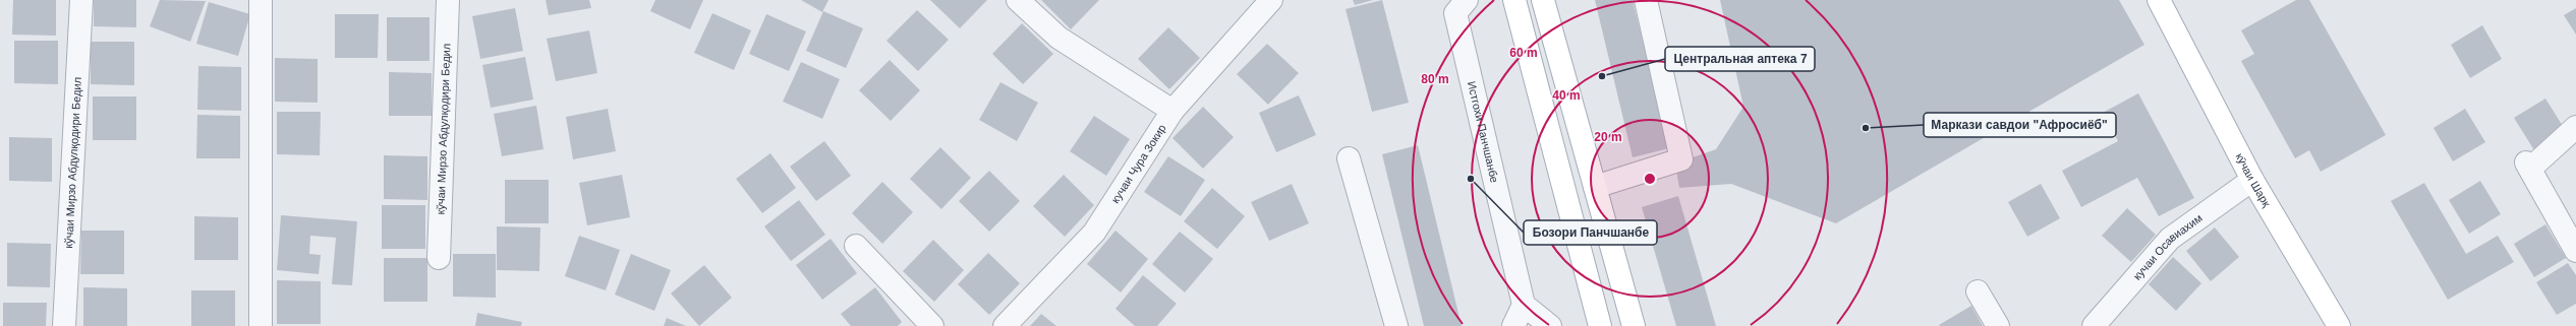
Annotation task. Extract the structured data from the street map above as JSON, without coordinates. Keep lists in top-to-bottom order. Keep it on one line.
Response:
{"streets":{"main road":["кӯчаи Шарқ"],"street":["кўчаи Мирзо Абдулқодири Бедил","Истгохи Панчшанбе","кучаи Чура Зокир","кучаи Осавиахим"]},"crossings":[["кӯчаи Шарқ","кучаи Осавиахим"]],"places":["Центральная аптека 7","Маркази савдои \"Афросиёб\"","Бозори Панчшанбе"],"rings":["60 m","80 m","40 m","20 m"]}
